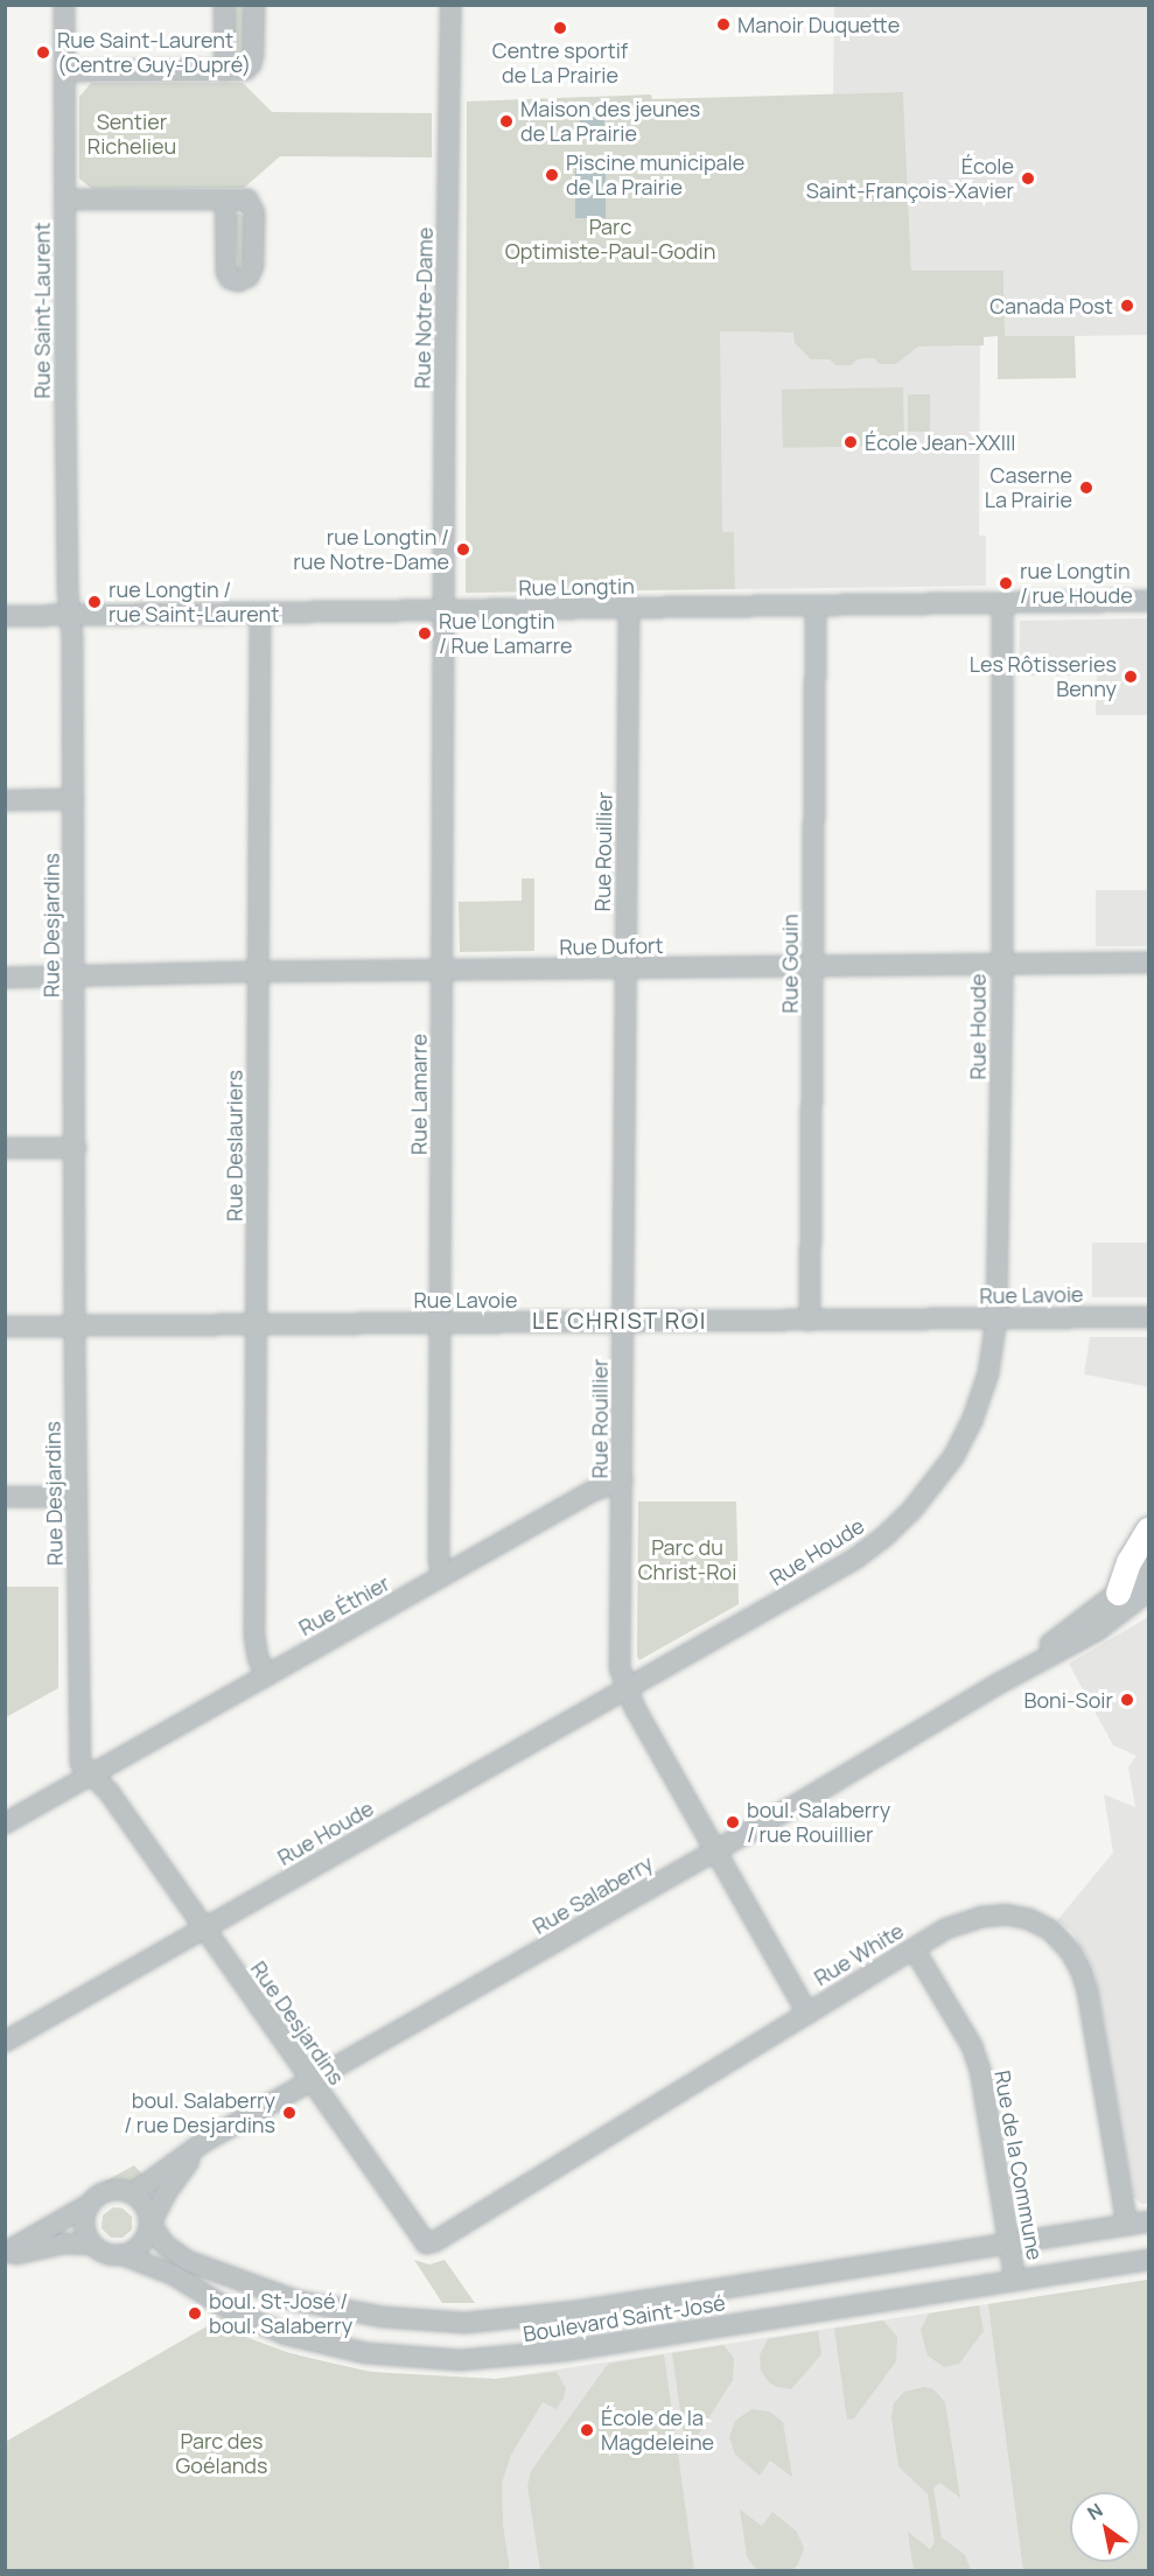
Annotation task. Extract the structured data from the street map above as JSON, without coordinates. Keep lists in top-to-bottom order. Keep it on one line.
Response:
{"streets":{"street":["Rue Notre-Dame","Rue Saint-Laurent","Rue Longtin","Rue Rouillier","Rue Desjardins","Rue Dufort","Rue Gouin","Rue Houde","Rue Lamarre","Rue Deslauriers","Rue Lavoie","Rue Éthier","Rue Salaberry","Rue White","Rue de la Commune","Boulevard Saint-José"]},"crossings":[["Rue Notre-Dame","Rue Longtin"],["Rue Notre-Dame","Rue Lamarre"],["Rue Saint-Laurent","Rue Longtin"],["Rue Saint-Laurent","Rue Desjardins"],["Rue Longtin","Rue Rouillier"],["Rue Longtin","Rue Desjardins"],["Rue Longtin","Rue Gouin"],["Rue Longtin","Rue Houde"],["Rue Longtin","Rue Lamarre"],["Rue Longtin","Rue Deslauriers"],["Rue Rouillier","Rue Dufort"],["Rue Rouillier","Rue Houde"],["Rue Rouillier","Rue Lavoie"],["Rue Rouillier","Rue Éthier"],["Rue Rouillier","Rue Salaberry"],["Rue Rouillier","Rue White"],["Rue Desjardins","Rue Dufort"],["Rue Desjardins","Rue Houde"],["Rue Desjardins","Rue Lavoie"],["Rue Desjardins","Rue Éthier"],["Rue Desjardins","Rue Salaberry"],["Rue Desjardins","Rue White"],["Rue Dufort","Rue Gouin"],["Rue Dufort","Rue Houde"],["Rue Dufort","Rue Lamarre"],["Rue Dufort","Rue Deslauriers"],["Rue Gouin","Rue Lavoie"],["Rue Houde","Rue Lavoie"],["Rue Lamarre","Rue Lavoie"],["Rue Lamarre","Rue Éthier"],["Rue Deslauriers","Rue Lavoie"],["Rue Deslauriers","Rue Éthier"],["Rue Salaberry","Boulevard Saint-José"],["Rue White","Rue de la Commune"],["Rue White","Boulevard Saint-José"],["Rue de la Commune","Boulevard Saint-José"]],"districts":["LE CHRIST ROI"],"parks":["Sentier Richelieu","Parc Optimiste-Paul-Godin","Parc du Christ-Roi","Parc des Goélands"],"places":["Manoir Duquette","Centre sportif de La Prairie","Rue Saint-Laurent (Centre Guy-Dupré)","Maison des jeunes de La Prairie","Piscine municipale de La Prairie","École Saint-François-Xavier","Canada Post","École Jean-XXIII","Caserne La Prairie","rue Longtin / rue Notre-Dame","rue Longtin / rue Houde","rue Longtin / rue Saint-Laurent","Rue Longtin / Rue Lamarre","Les Rôtisseries Benny","Boni-Soir","boul. Salaberry / rue Rouillier","boul. Salaberry / rue Desjardins","boul. St-José / boul. Salaberry","École de la Magdeleine"],"north":"top left"}
